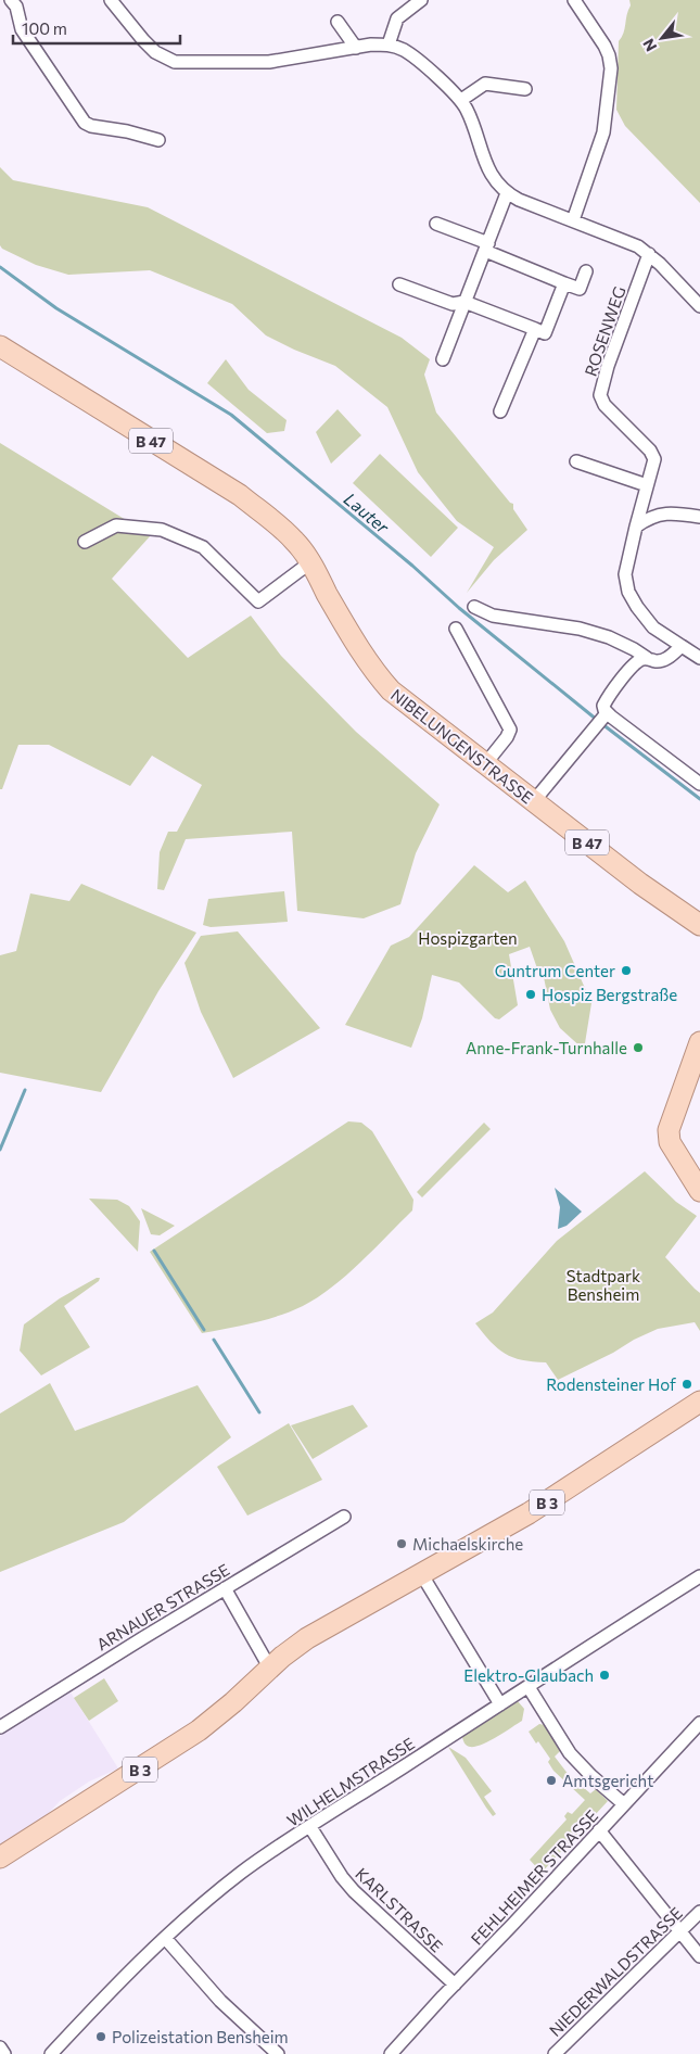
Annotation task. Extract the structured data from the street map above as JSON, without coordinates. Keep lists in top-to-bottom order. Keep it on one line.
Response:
{"streets":{"main road":["B 47","NIBELUNGENSTRASSE","B 3"],"street":["ROSENWEG","ARNAUER STRASSE","WILHELMSTRASSE","FEHLHEIMER STRASSE","KARLSTRASSE","NIEDERWALDSTRASSE"]},"crossings":[["WILHELMSTRASSE","KARLSTRASSE"],["FEHLHEIMER STRASSE","KARLSTRASSE"]],"water":["Lauter"],"parks":["Hospizgarten","Stadtpark Bensheim"],"places":["Guntrum Center","Hospiz Bergstraße","Anne-Frank-Turnhalle","Rodensteiner Hof","Michaelskirche","Elektro-Glaubach","Amtsgericht","Polizeistation Bensheim"],"scale_bar":"100 m","north":"bottom left"}
